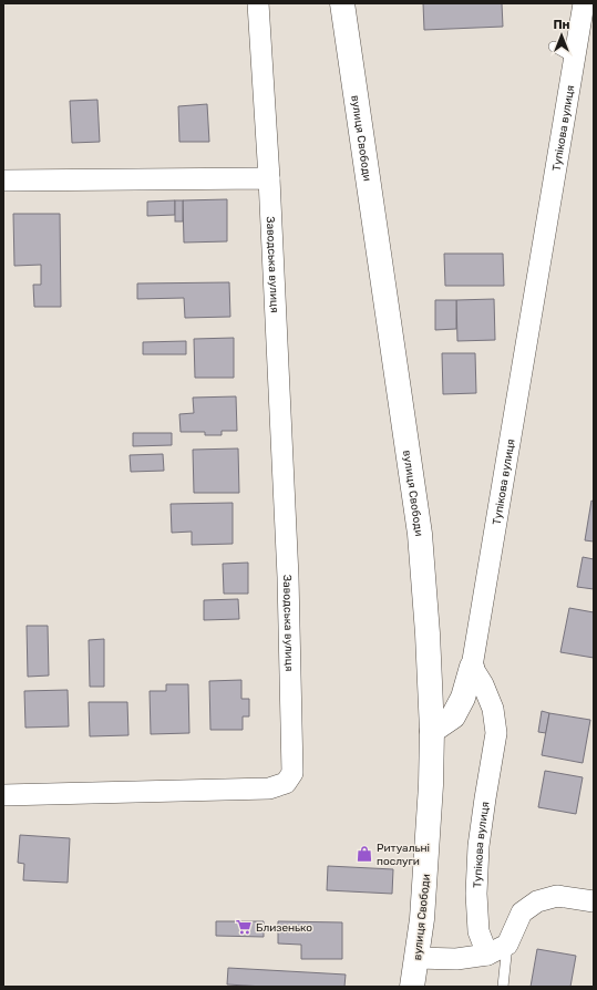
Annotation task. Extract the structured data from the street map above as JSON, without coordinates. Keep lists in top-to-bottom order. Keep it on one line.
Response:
{"streets":{"main road":["вулиця Свободи"],"street":["Тупікова вулиця","Заводська вулиця"]},"places":{"shop":["Ритуальні послуги"],"supermarket":["Близенько"]},"north":"top"}
